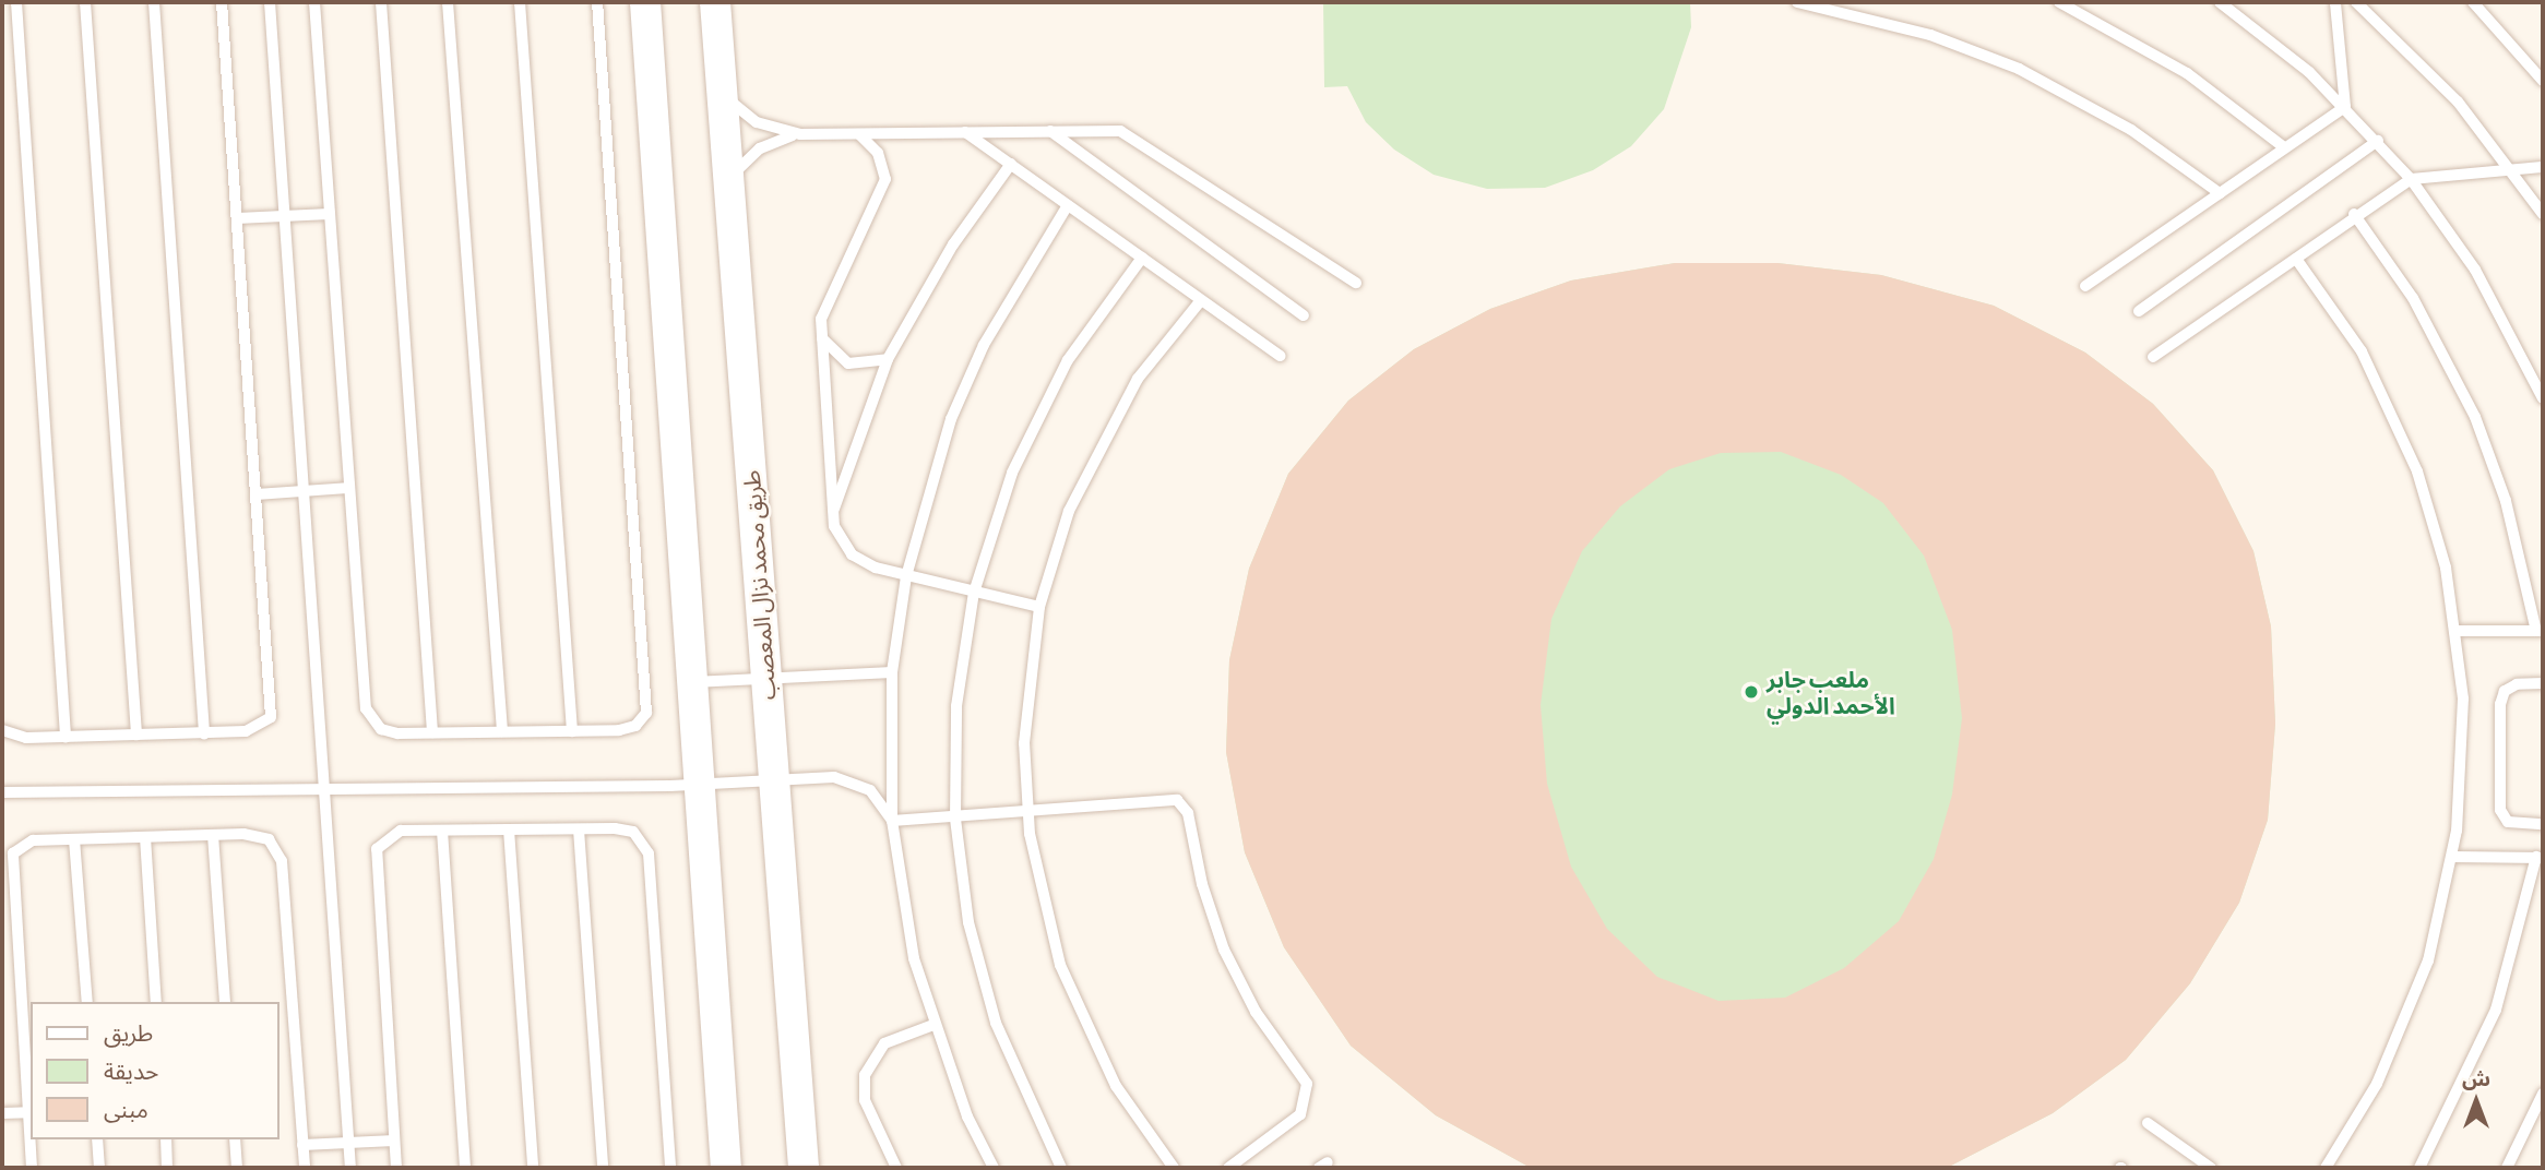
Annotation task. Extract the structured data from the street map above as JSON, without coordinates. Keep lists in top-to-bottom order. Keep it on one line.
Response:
{"streets":{"street":["طريق محمد نزال المعصب"]},"places":["ملعب جابر الأحمد الدولي"],"legend":["طريق","حديقة","مبنى"],"north":"top"}
